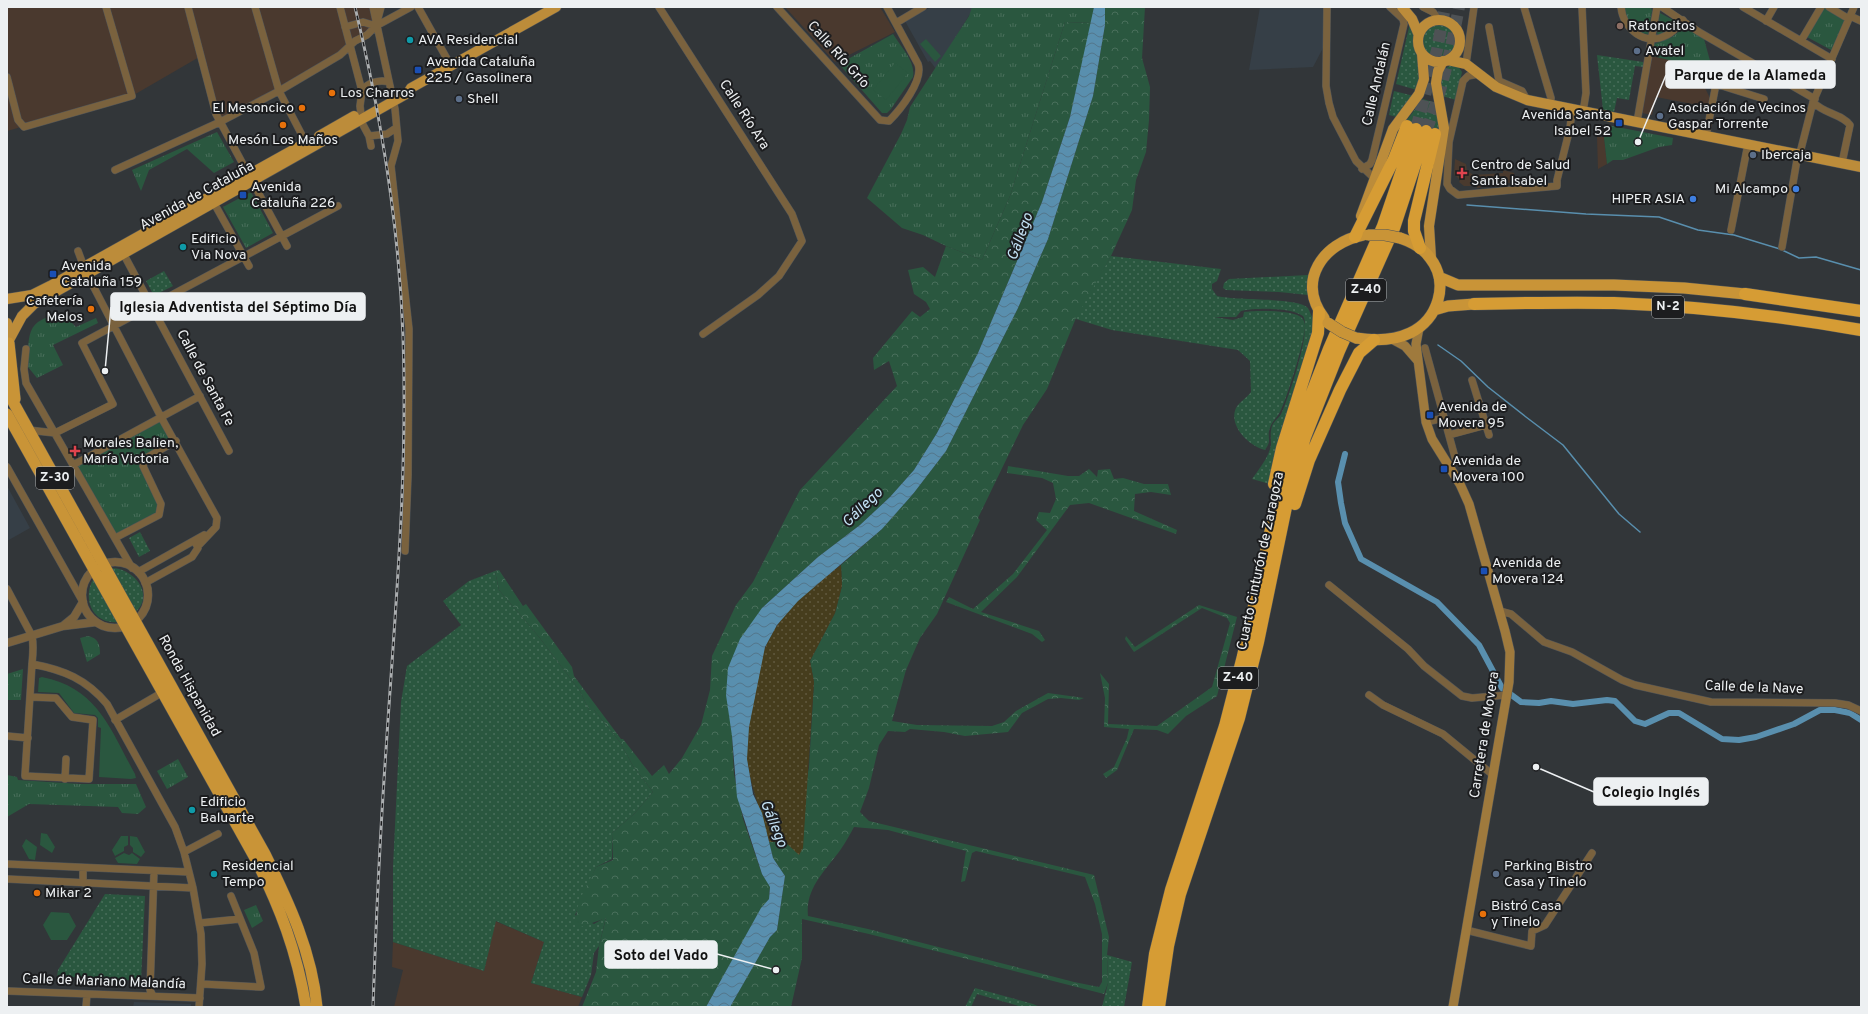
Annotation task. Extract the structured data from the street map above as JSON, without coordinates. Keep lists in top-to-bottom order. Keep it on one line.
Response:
{"streets":{"highway":["Z-40","N-2","Z-30","Cuarto Cinturón de Zaragoza","Ronda Hispanidad"],"main road":["Avenida de Cataluña","Carretera de Movera"],"street":["Calle Río Grío","Calle Andalán","Calle Río Ara","Calle de Santa Fe","Calle de la Nave","Calle de Mariano Malandía"]},"crossings":[["Avenida de Cataluña","Calle de Santa Fe"],["Z-40","Cuarto Cinturón de Zaragoza"],["N-2","Carretera de Movera"],["Calle de la Nave","Carretera de Movera"]],"water":["Gállego"],"places":{"other":["Ratoncitos","AVA Residencial","Avatel","Los Charros","Shell","El Mesoncico","Asociación de Vecinos Gaspar Torrente","Mesón Los Maños","Parque de la Alameda","Ibercaja","Mi Alcampo","HIPER ASIA","Edificio Via Nova","Cafetería Melos","Iglesia Adventista del Séptimo Día","Colegio Inglés","Edificio Baluarte","Residencial Tempo","Parking Bistro Casa y Tinelo","Mikar 2","Bistró Casa y Tinelo","Soto del Vado"],"transit":["Avenida Cataluña 225 / Gasolinera","Avenida Santa Isabel 52","Avenida Cataluña 226","Avenida Cataluña 159","Avenida de Movera 95","Avenida de Movera 100","Avenida de Movera 124"],"health":["Centro de Salud Santa Isabel","Morales Balien, María Victoria"]}}
